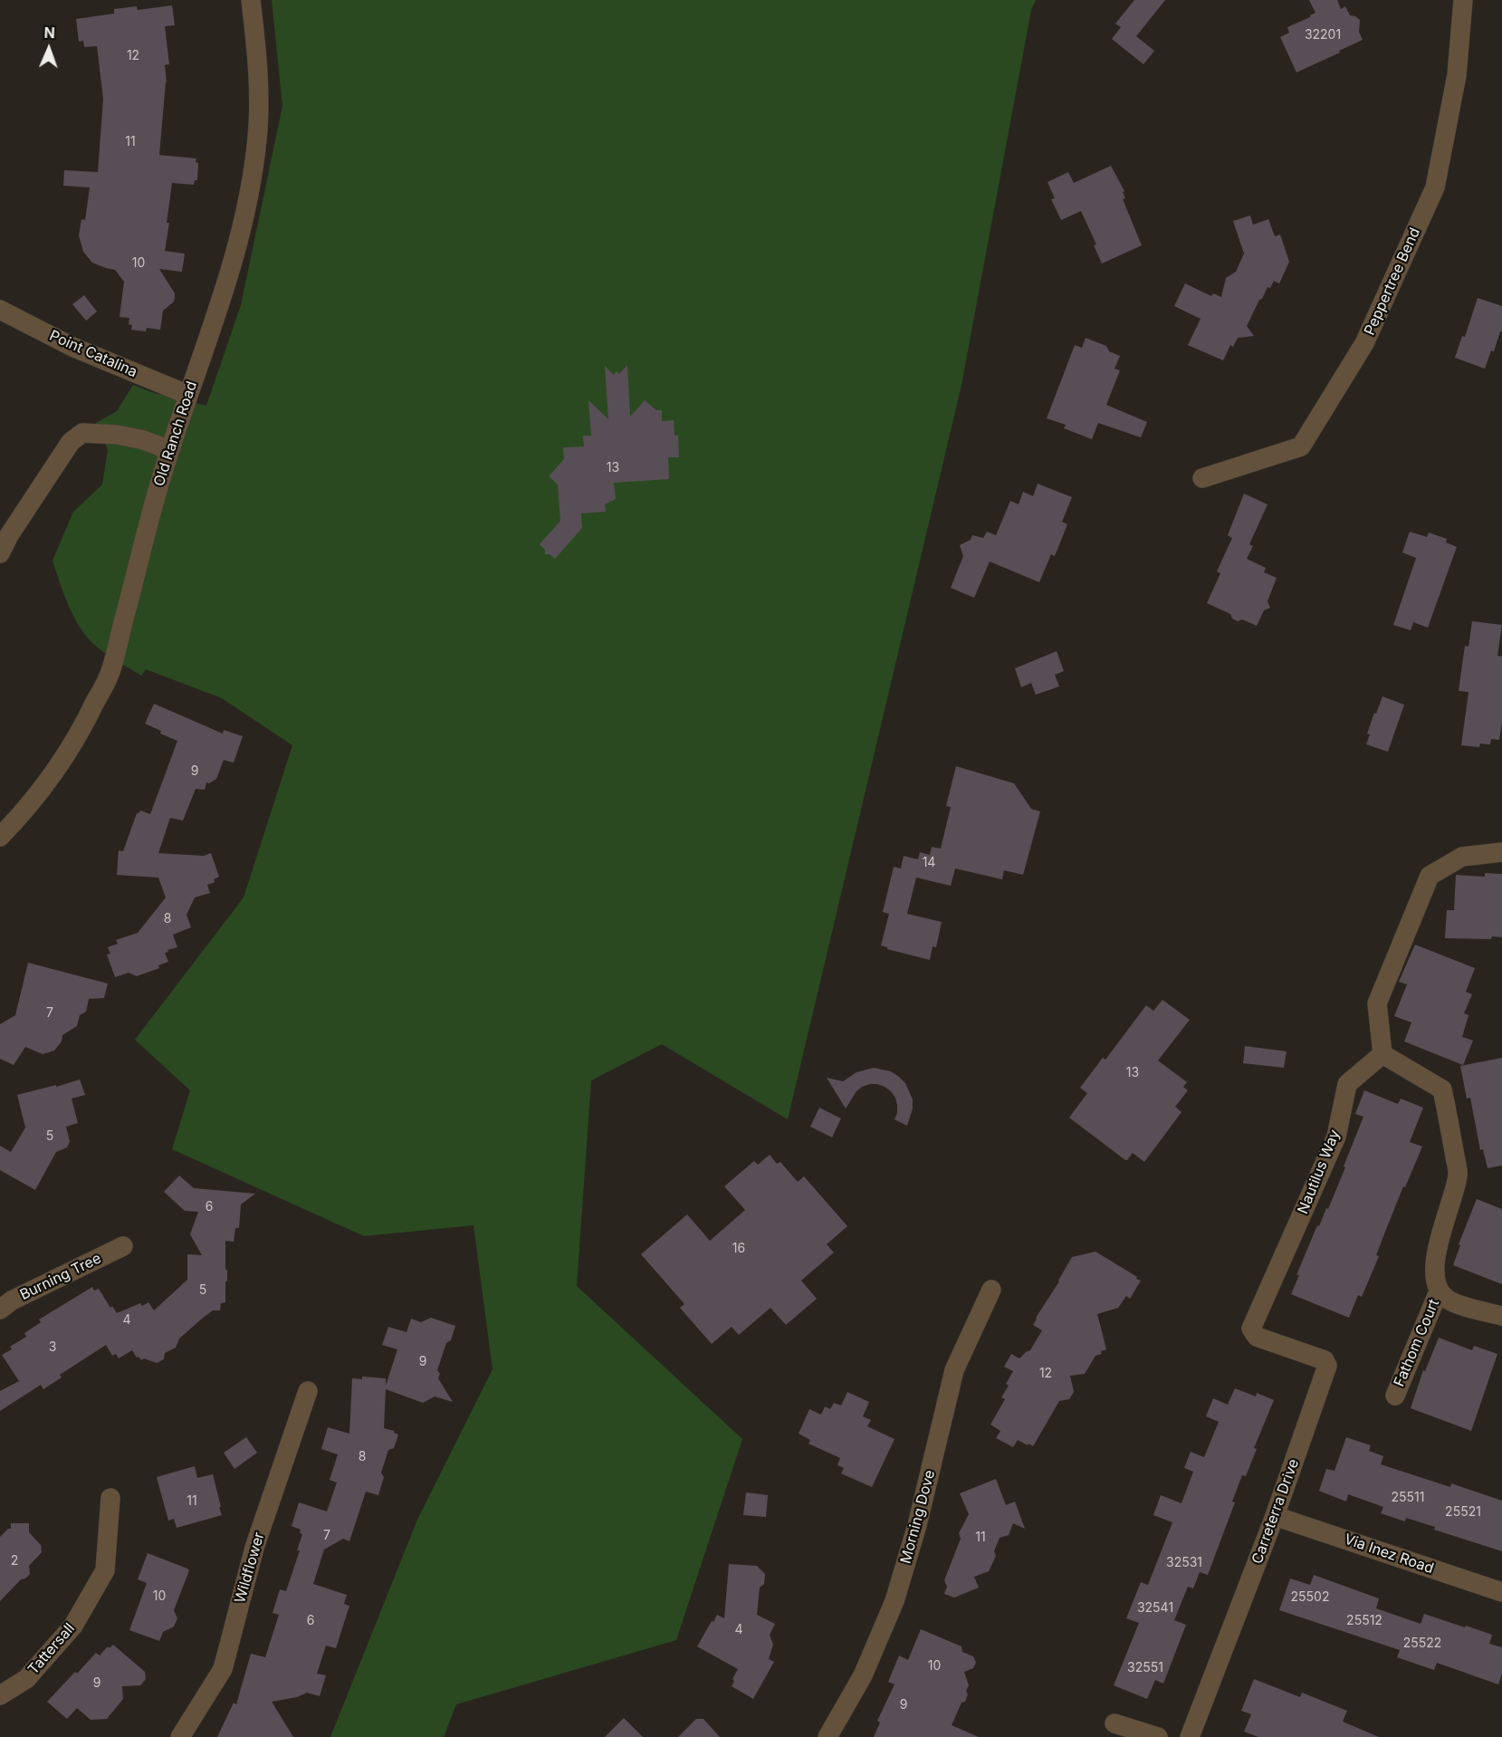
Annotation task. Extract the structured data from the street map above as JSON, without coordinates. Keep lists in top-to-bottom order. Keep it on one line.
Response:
{"streets":{"street":["Peppertree Bend","Point Catalina","Old Ranch Road","Nautilus Way","Burning Tree","Fathom Court","Carreterra Drive","Morning Dove","Via Inez Road","Wildflower","Tattersall"]},"crossings":[["Point Catalina","Old Ranch Road"],["Nautilus Way","Carreterra Drive"],["Carreterra Drive","Via Inez Road"]],"house_numbers":["32201","12","11","10","13","9","14","8","7","13","5","6","16","5","4","3","9","12","8","25511","11","25521","7","11","2","32531","10","25502","32541","6","25512","4","25522","10","32551","9","9"],"north":"top"}
